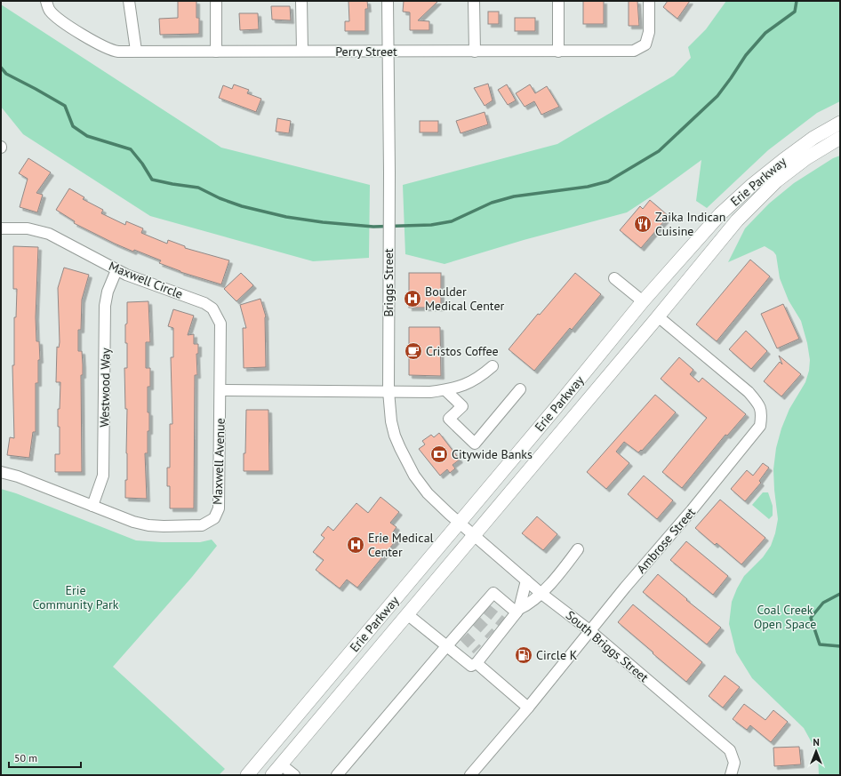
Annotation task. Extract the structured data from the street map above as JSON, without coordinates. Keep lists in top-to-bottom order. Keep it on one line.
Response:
{"streets":{"main road":["Erie Parkway"],"street":["Perry Street","Maxwell Circle","Briggs Street","Westwood Way","Maxwell Avenue","Ambrose Street","South Briggs Street"]},"crossings":[["Perry Street","Briggs Street"],["Erie Parkway","Briggs Street"],["Erie Parkway","Ambrose Street"],["Erie Parkway","South Briggs Street"],["Maxwell Circle","Westwood Way"],["Maxwell Circle","Maxwell Avenue"],["Briggs Street","South Briggs Street"],["Westwood Way","Maxwell Avenue"],["Ambrose Street","South Briggs Street"]],"parks":["Erie Community Park","Coal Creek Open Space"],"places":{"restaurant":["Zaika Indican Cuisine"],"hospital":["Boulder Medical Center","Erie Medical Center"],"cafe":["Cristos Coffee"],"bank":["Citywide Banks"],"fuel station":["Circle K"]},"scale_bar":"50 m","north":"top"}
